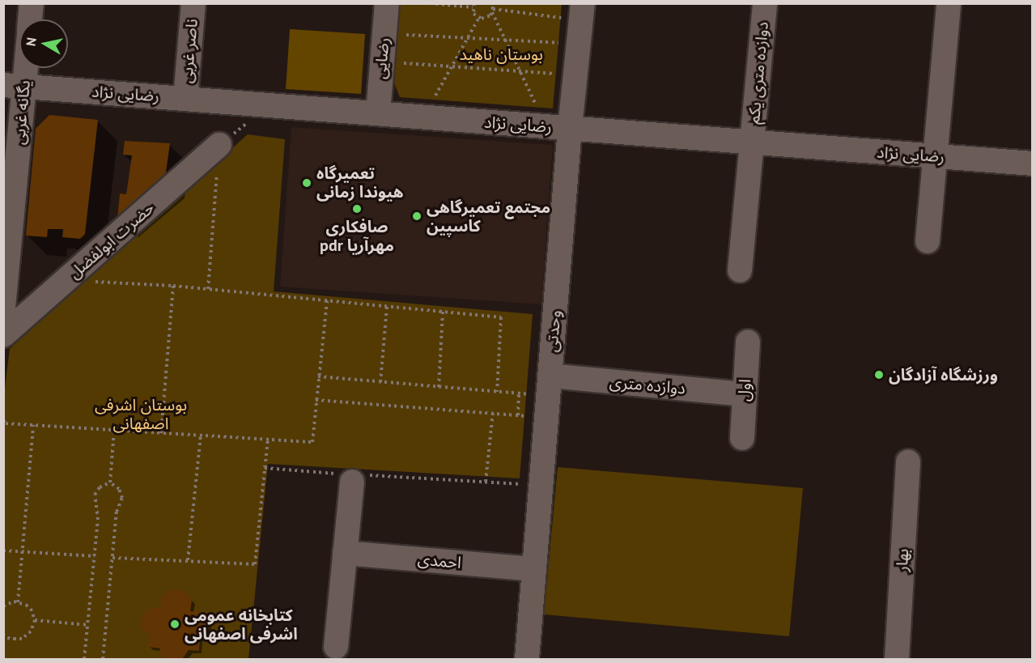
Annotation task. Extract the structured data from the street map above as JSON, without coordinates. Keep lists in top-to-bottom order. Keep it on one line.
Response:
{"streets":{"street":["ناصر غربی","رضایی","دوازده متری یکم","رضایی نژاد","یگانه غربی","حضرت ابولفضل","وحدتی","دوازده متری","اول","بهار","احمدی"]},"crossings":[["ناصر غربی","رضایی نژاد"],["رضایی","رضایی نژاد"],["دوازده متری یکم","رضایی نژاد"],["رضایی نژاد","یگانه غربی"],["رضایی نژاد","وحدتی"],["وحدتی","دوازده متری"],["وحدتی","احمدی"],["دوازده متری","اول"]],"parks":["بوستان ناهید","بوستان اشرفی اصفهانی"],"places":["تعمیرگاه هیوندا زمانی","صافکاری pdr مهرآریا","مجتمع تعمیرگاهی کاسپین","ورزشگاه آزادگان","کتابخانه عمومی اشرفی اصفهانی"],"north":"left"}
